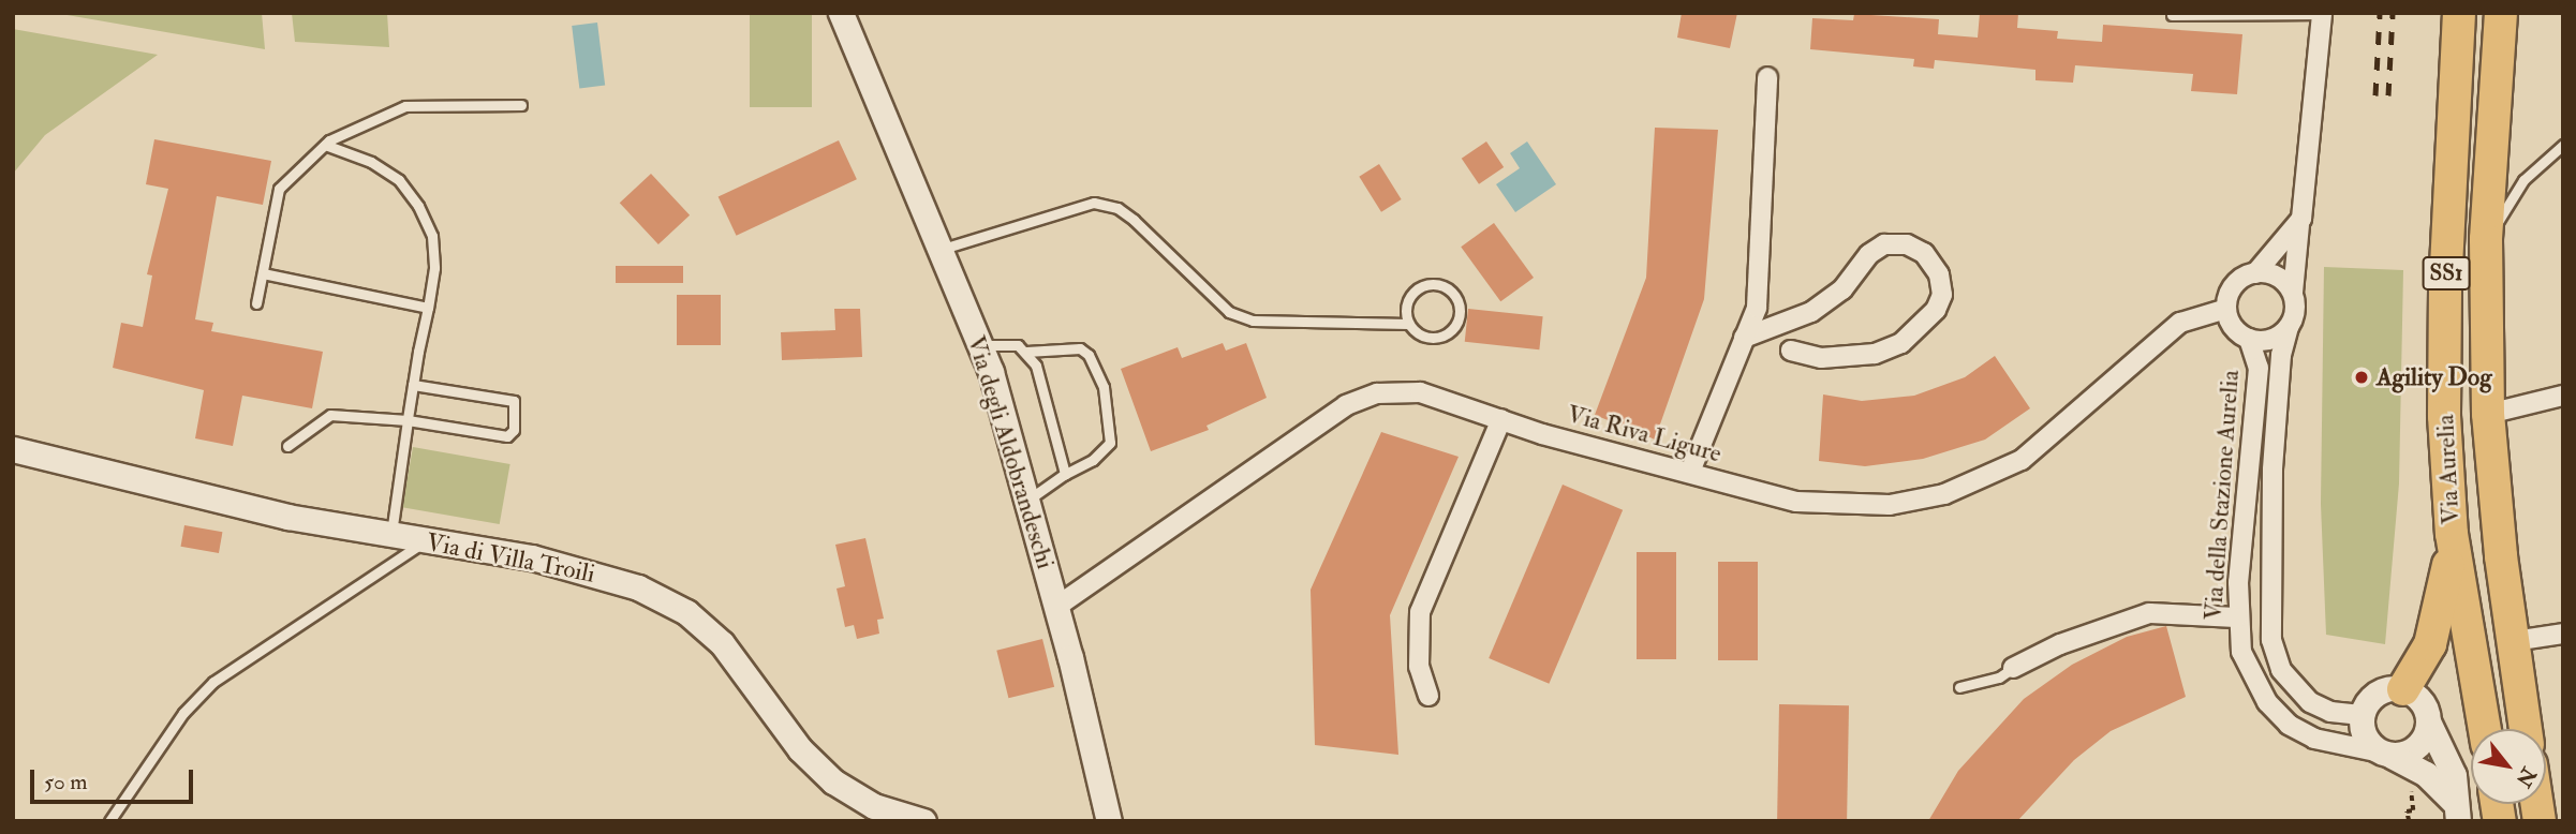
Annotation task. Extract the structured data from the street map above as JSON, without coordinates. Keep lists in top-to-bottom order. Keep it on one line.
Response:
{"streets":{"highway":["SS1","Via Aurelia"],"street":["Via Riva Ligure","Via degli Aldobrandeschi","Via della Stazione Aurelia","Via di Villa Troili"]},"crossings":[["Via Riva Ligure","Via degli Aldobrandeschi"],["Via Riva Ligure","Via della Stazione Aurelia"]],"places":["Agility Dog"],"scale_bar":"50 m","north":"bottom right"}
